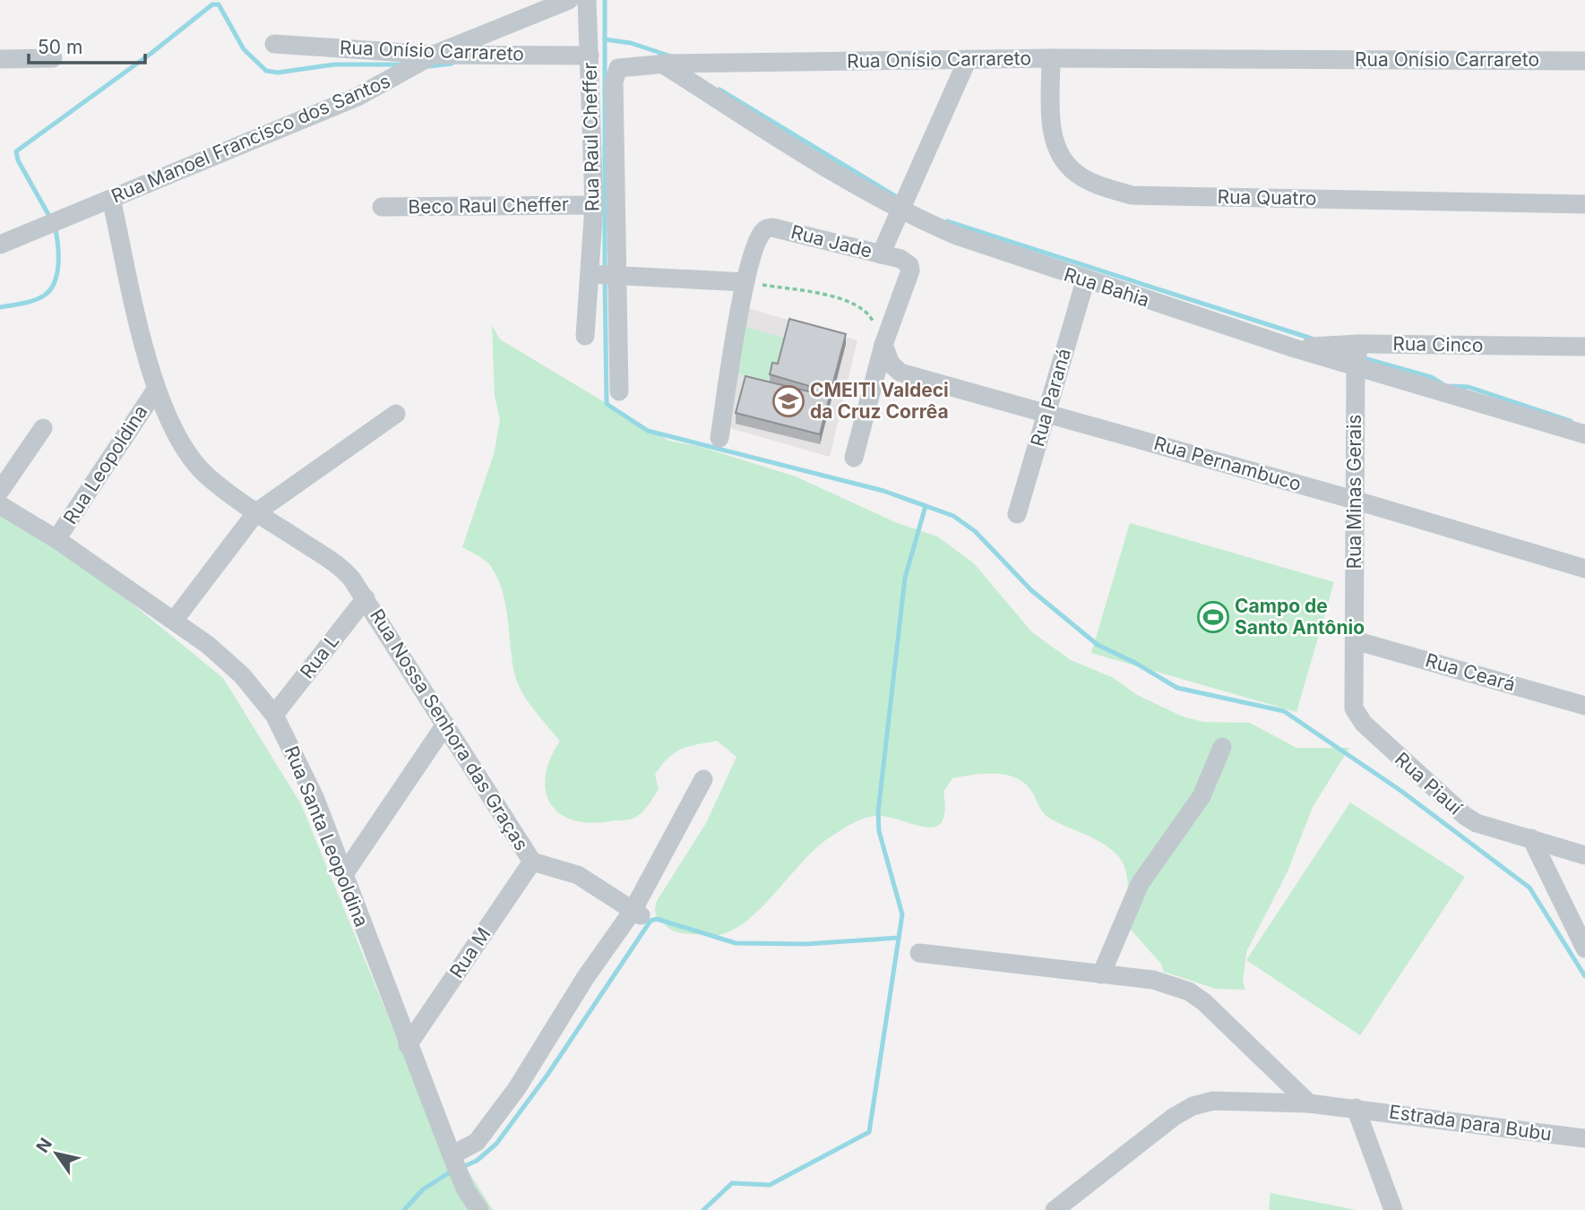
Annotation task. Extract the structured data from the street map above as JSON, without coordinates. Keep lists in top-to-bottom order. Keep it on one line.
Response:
{"streets":{"street":["Rua Onísio Carrareto","Rua Raul Cheffer","Rua Manoel Francisco dos Santos","Rua Quatro","Beco Raul Cheffer","Rua Jade","Rua Bahia","Rua Cinco","Rua Paraná","Rua Pernambuco","Rua Leopoldina","Rua Minas Gerais","Rua L","Rua Ceará","Rua Nossa Senhora das Graças","Rua Piauí","Rua Santa Leopoldina","Rua M","Estrada para Bubu"]},"crossings":[["Rua Onísio Carrareto","Rua Raul Cheffer"],["Rua Onísio Carrareto","Rua Manoel Francisco dos Santos"],["Rua Onísio Carrareto","Rua Quatro"],["Rua Onísio Carrareto","Rua Bahia"],["Rua Raul Cheffer","Beco Raul Cheffer"],["Rua Jade","Rua Pernambuco"],["Rua Bahia","Rua Cinco"],["Rua Bahia","Rua Paraná"],["Rua Bahia","Rua Minas Gerais"],["Rua Cinco","Rua Minas Gerais"],["Rua Paraná","Rua Pernambuco"],["Rua Pernambuco","Rua Minas Gerais"],["Rua Leopoldina","Rua Nossa Senhora das Graças"],["Rua Leopoldina","Rua Santa Leopoldina"],["Rua Minas Gerais","Rua Ceará"],["Rua Minas Gerais","Rua Piauí"],["Rua L","Rua Nossa Senhora das Graças"],["Rua L","Rua Santa Leopoldina"],["Rua Nossa Senhora das Graças","Rua M"],["Rua Santa Leopoldina","Rua M"]],"places":{"school or university":["CMEITI Valdeci da Cruz Corrêa"],"sports":["Campo de Santo Antônio"]},"scale_bar":"50 m","north":"top left"}
